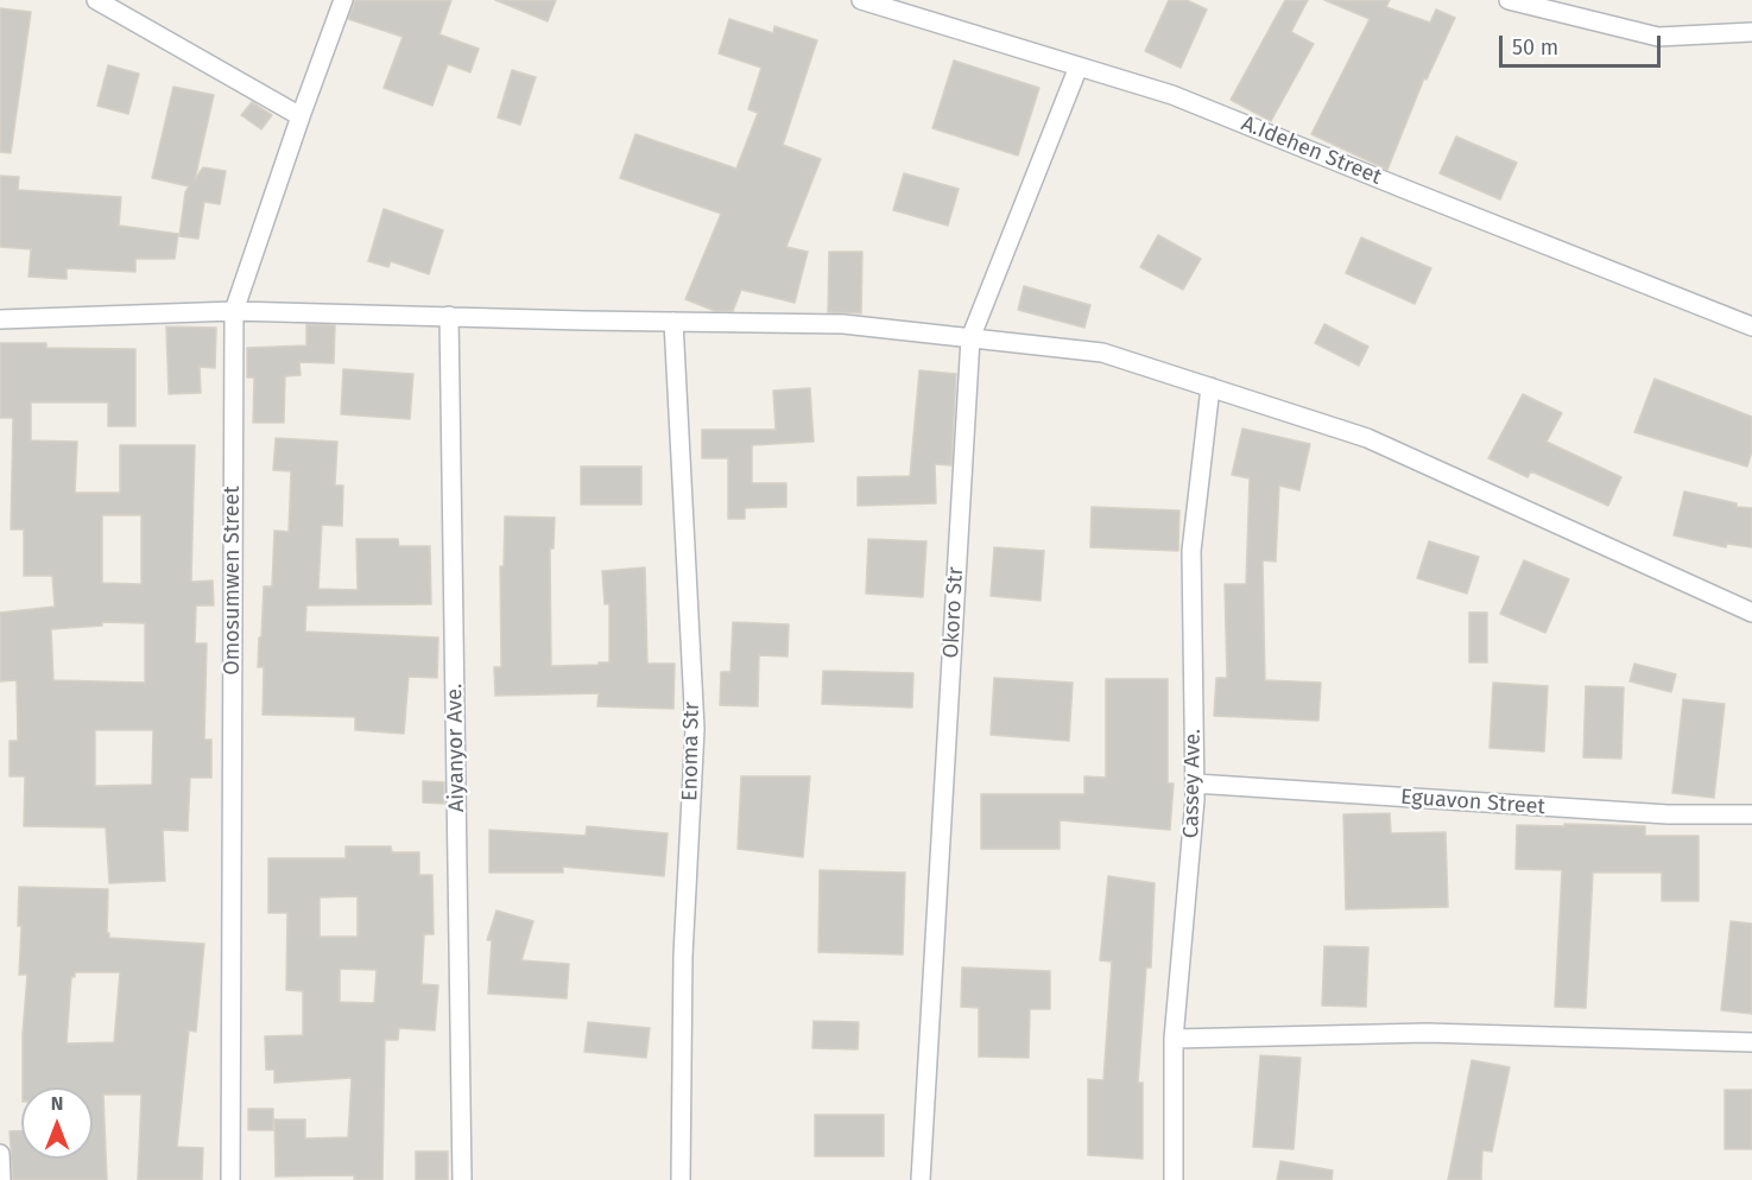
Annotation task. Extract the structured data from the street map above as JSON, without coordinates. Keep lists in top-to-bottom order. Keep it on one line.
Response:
{"streets":{"street":["A.Idehen Street","Omosumwen Street","Okoro Str","Aiyanyor Ave.","Enoma Str","Cassey Ave.","Eguavon Street"]},"crossings":[["A.Idehen Street","Okoro Str"],["Cassey Ave.","Eguavon Street"]],"scale_bar":"50 m","north":"top"}
